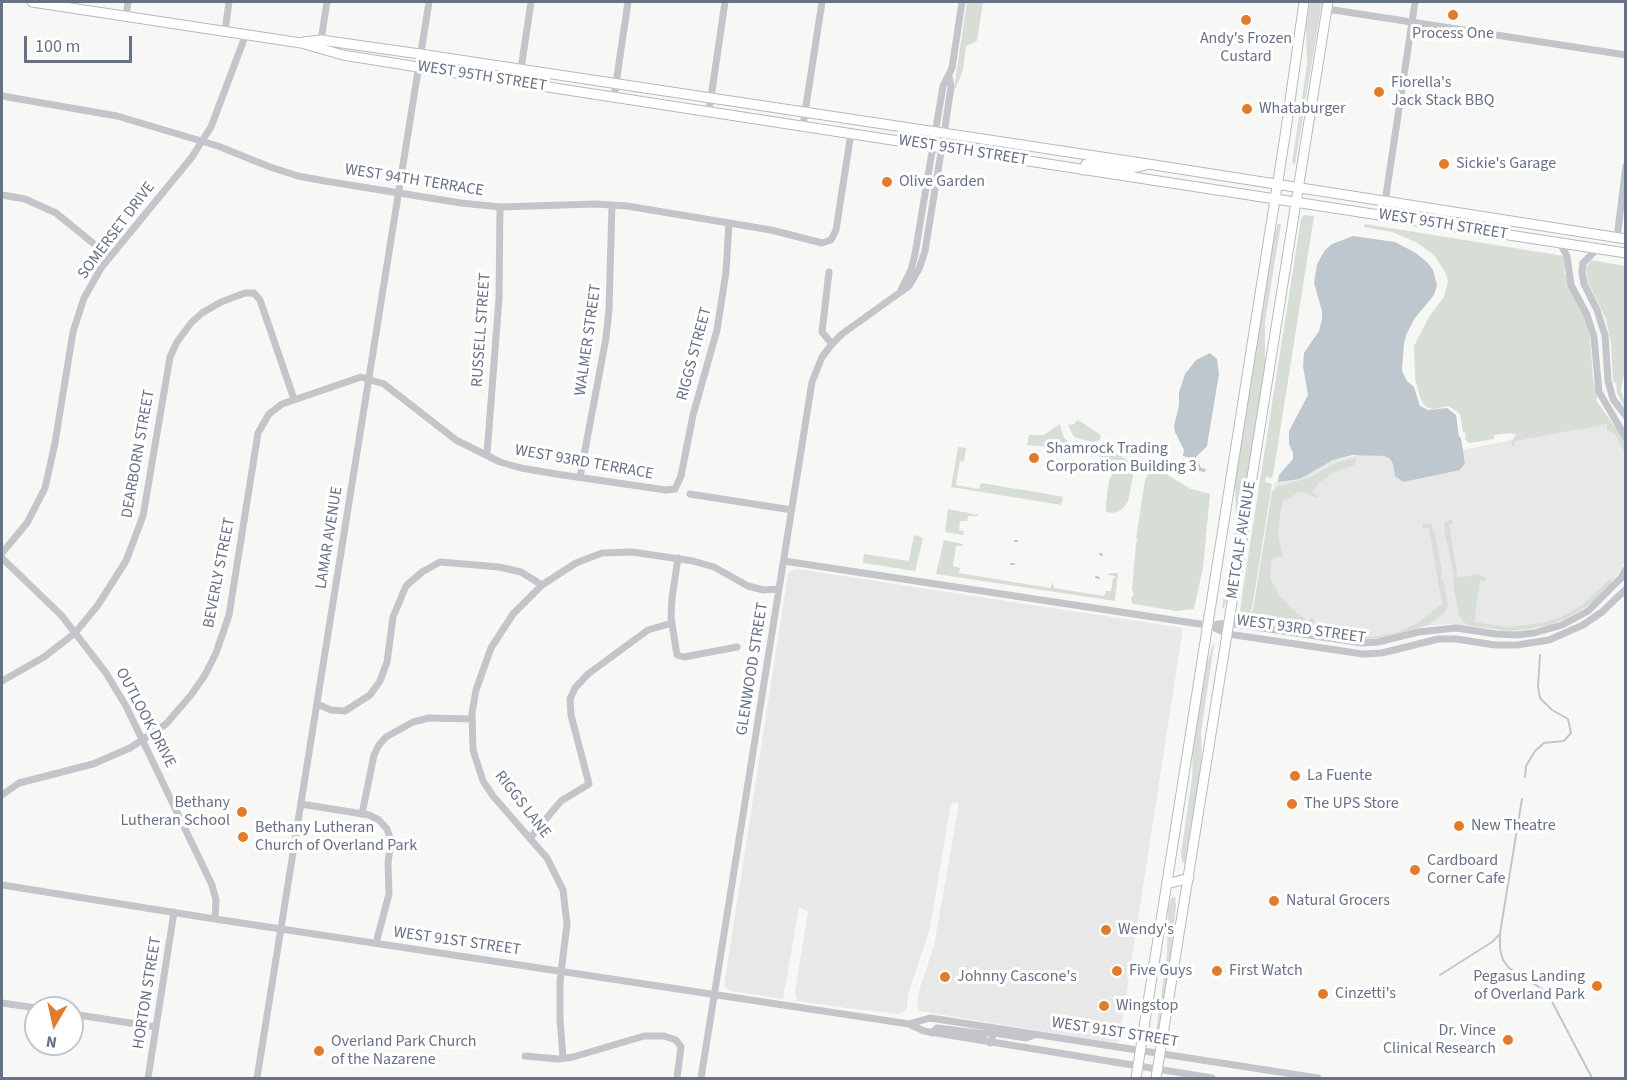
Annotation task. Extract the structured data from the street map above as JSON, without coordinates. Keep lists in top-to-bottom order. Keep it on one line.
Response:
{"streets":{"main road":["WEST 95TH STREET","METCALF AVENUE"],"street":["WEST 94TH TERRACE","SOMERSET DRIVE","RUSSELL STREET","WALMER STREET","RIGGS STREET","DEARBORN STREET","WEST 93RD TERRACE","LAMAR AVENUE","BEVERLY STREET","WEST 93RD STREET","GLENWOOD STREET","OUTLOOK DRIVE","RIGGS LANE","WEST 91ST STREET","HORTON STREET"]},"crossings":[["WEST 95TH STREET","WEST 94TH TERRACE"],["WEST 95TH STREET","SOMERSET DRIVE"],["WEST 95TH STREET","LAMAR AVENUE"],["WEST 95TH STREET","METCALF AVENUE"],["WEST 94TH TERRACE","SOMERSET DRIVE"],["WEST 94TH TERRACE","RUSSELL STREET"],["WEST 94TH TERRACE","WALMER STREET"],["WEST 94TH TERRACE","RIGGS STREET"],["WEST 94TH TERRACE","LAMAR AVENUE"],["RUSSELL STREET","WEST 93RD TERRACE"],["WALMER STREET","WEST 93RD TERRACE"],["RIGGS STREET","WEST 93RD TERRACE"],["DEARBORN STREET","BEVERLY STREET"],["DEARBORN STREET","OUTLOOK DRIVE"],["WEST 93RD TERRACE","LAMAR AVENUE"],["WEST 93RD TERRACE","BEVERLY STREET"],["LAMAR AVENUE","BEVERLY STREET"],["LAMAR AVENUE","WEST 91ST STREET"],["METCALF AVENUE","WEST 93RD STREET"],["METCALF AVENUE","WEST 91ST STREET"],["BEVERLY STREET","OUTLOOK DRIVE"],["WEST 93RD STREET","GLENWOOD STREET"],["GLENWOOD STREET","RIGGS LANE"],["GLENWOOD STREET","WEST 91ST STREET"],["OUTLOOK DRIVE","WEST 91ST STREET"],["RIGGS LANE","WEST 91ST STREET"],["WEST 91ST STREET","HORTON STREET"]],"places":["Process One","Andy's Frozen Custard","Fiorella's Jack Stack BBQ","Whataburger","Sickie's Garage","Olive Garden","Shamrock Trading Corporation Building 3","La Fuente","The UPS Store","Bethany Lutheran School","New Theatre","Bethany Lutheran Church of Overland Park","Cardboard Corner Cafe","Natural Grocers","Wendy's","Five Guys","First Watch","Johnny Cascone's","Pegasus Landing of Overland Park","Cinzetti's","Wingstop","Dr. Vince Clinical Research","Overland Park Church of the Nazarene"],"scale_bar":"100 m","north":"bottom"}
